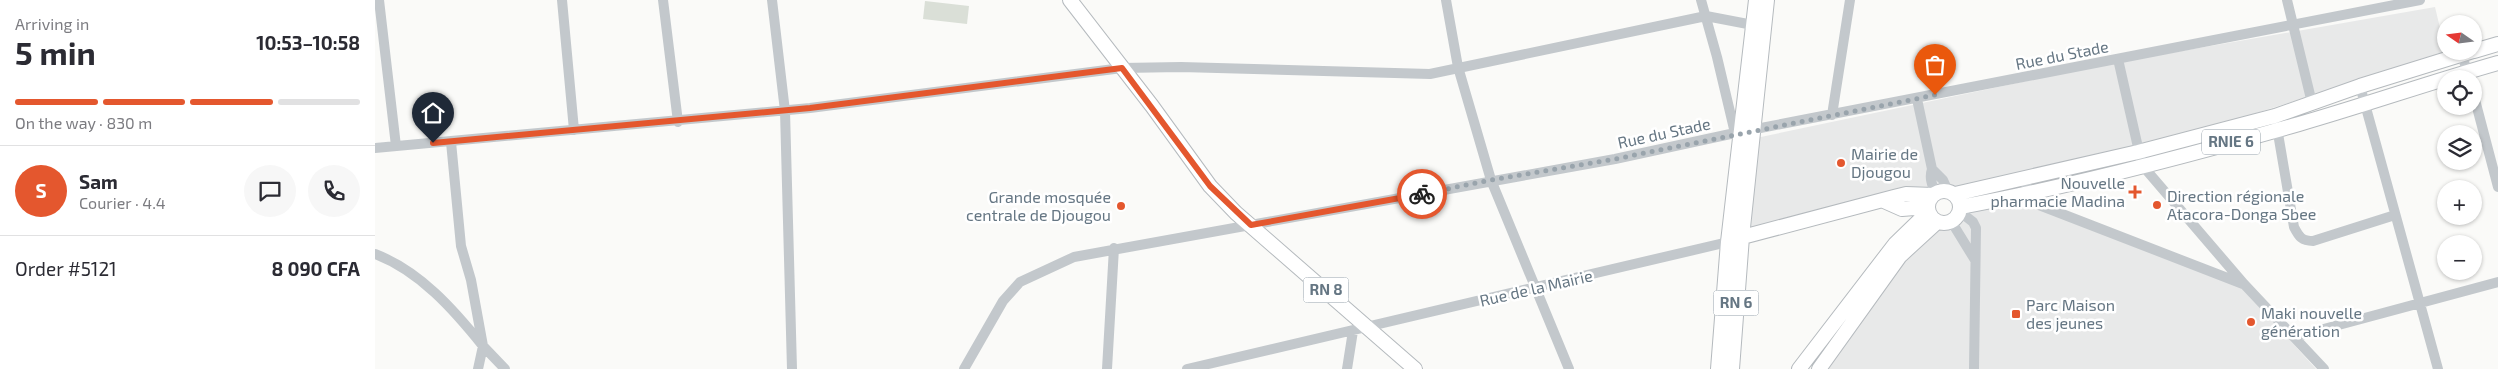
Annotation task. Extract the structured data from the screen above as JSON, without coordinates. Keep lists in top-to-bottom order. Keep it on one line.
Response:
{"streets":{"main road":["RNIE 6","Rue de la Mairie","RN 8","RN 6"],"street":["Rue du Stade"]},"crossings":[["Rue du Stade","RN 8"],["Rue du Stade","RN 6"],["RNIE 6","Rue de la Mairie"],["Rue de la Mairie","RN 8"],["Rue de la Mairie","RN 6"]],"places":{"other":["Mairie de Djougou","Direction régionale Atacora-Donga Sbee","Grande mosquée centrale de Djougou","Maki nouvelle génération"],"health":["Nouvelle pharmacie Madina"],"transit":["Parc Maison des jeunes"]},"north":"left","page":{"heading":["5 min","Arriving in","10:53–10:58"],"panel":["Sam","Courier · 4.4","Order #5121","8 090 CFA"],"map_buttons":["+","−"],"bar":"On the way · 830 m","round":"S"}}
